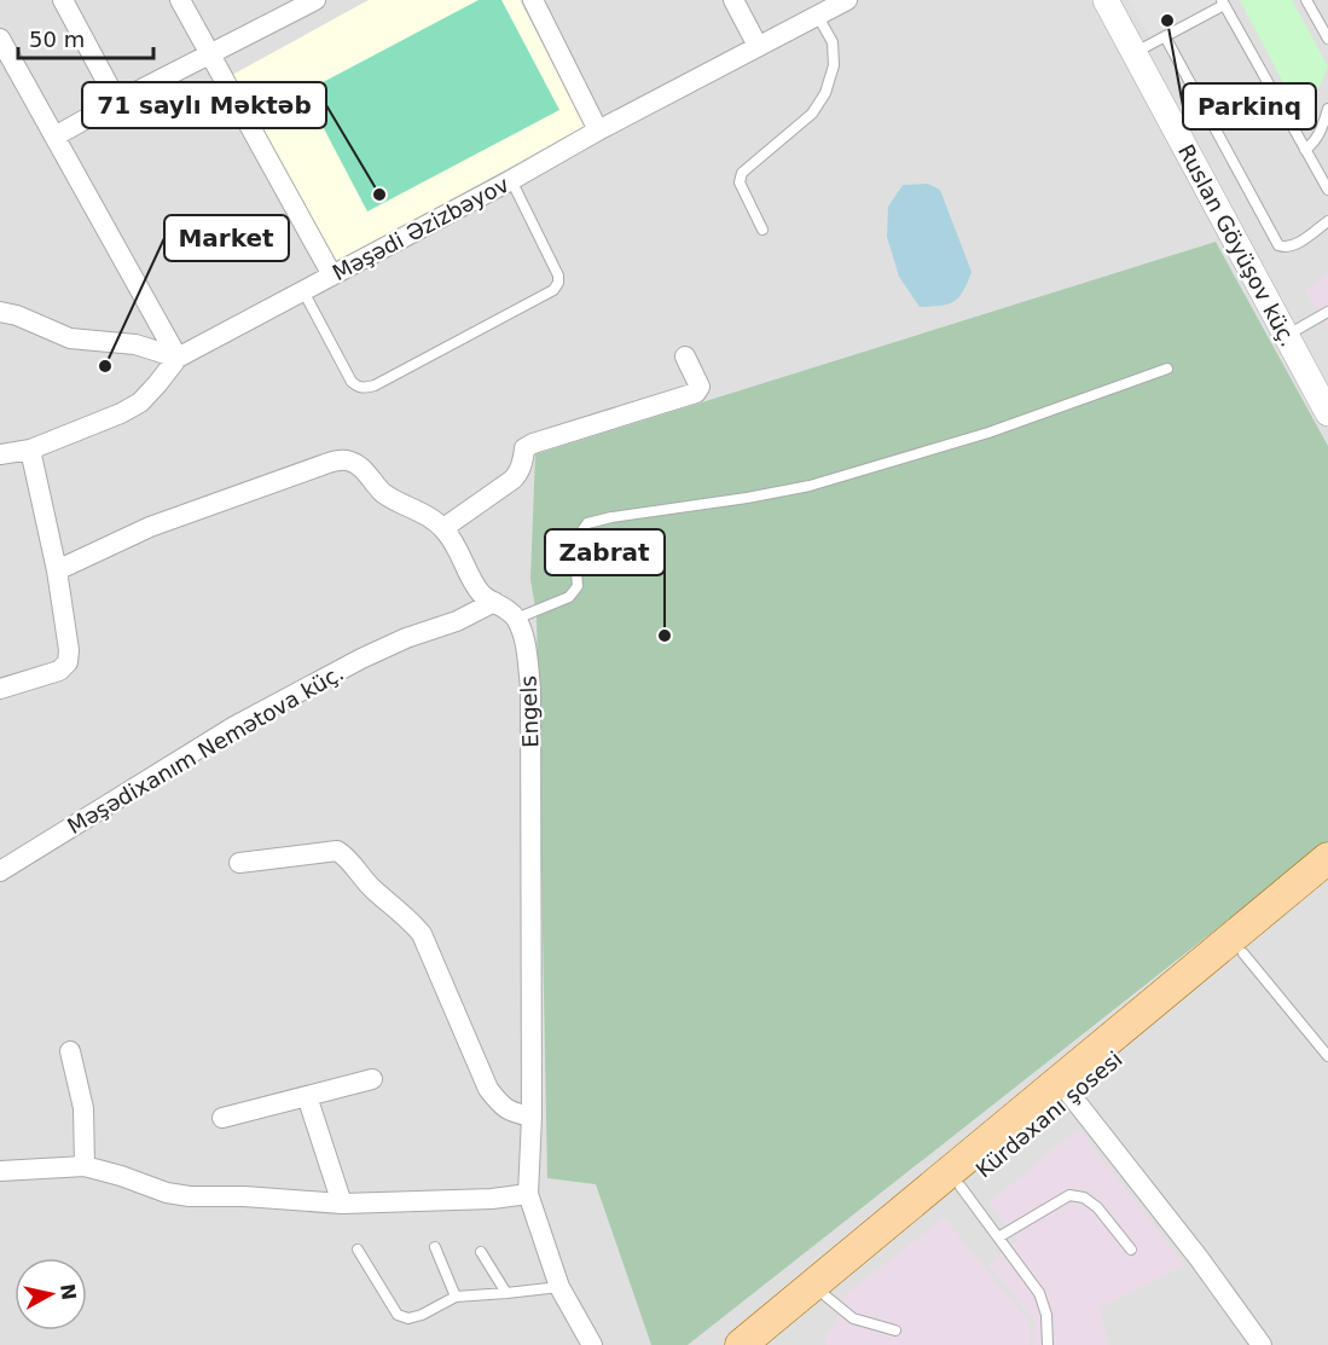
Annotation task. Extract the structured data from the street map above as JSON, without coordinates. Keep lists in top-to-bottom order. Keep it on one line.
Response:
{"streets":{"main road":["Kürdəxanı şosesi"],"street":["Məşədi Əzizbəyov","Ruslan Göyüşov küç.","Engels","Məşədixanım Nemətova küç."]},"places":["Parkinq","71 saylı Məktəb","Market","Zabrat"],"scale_bar":"50 m","north":"right"}
